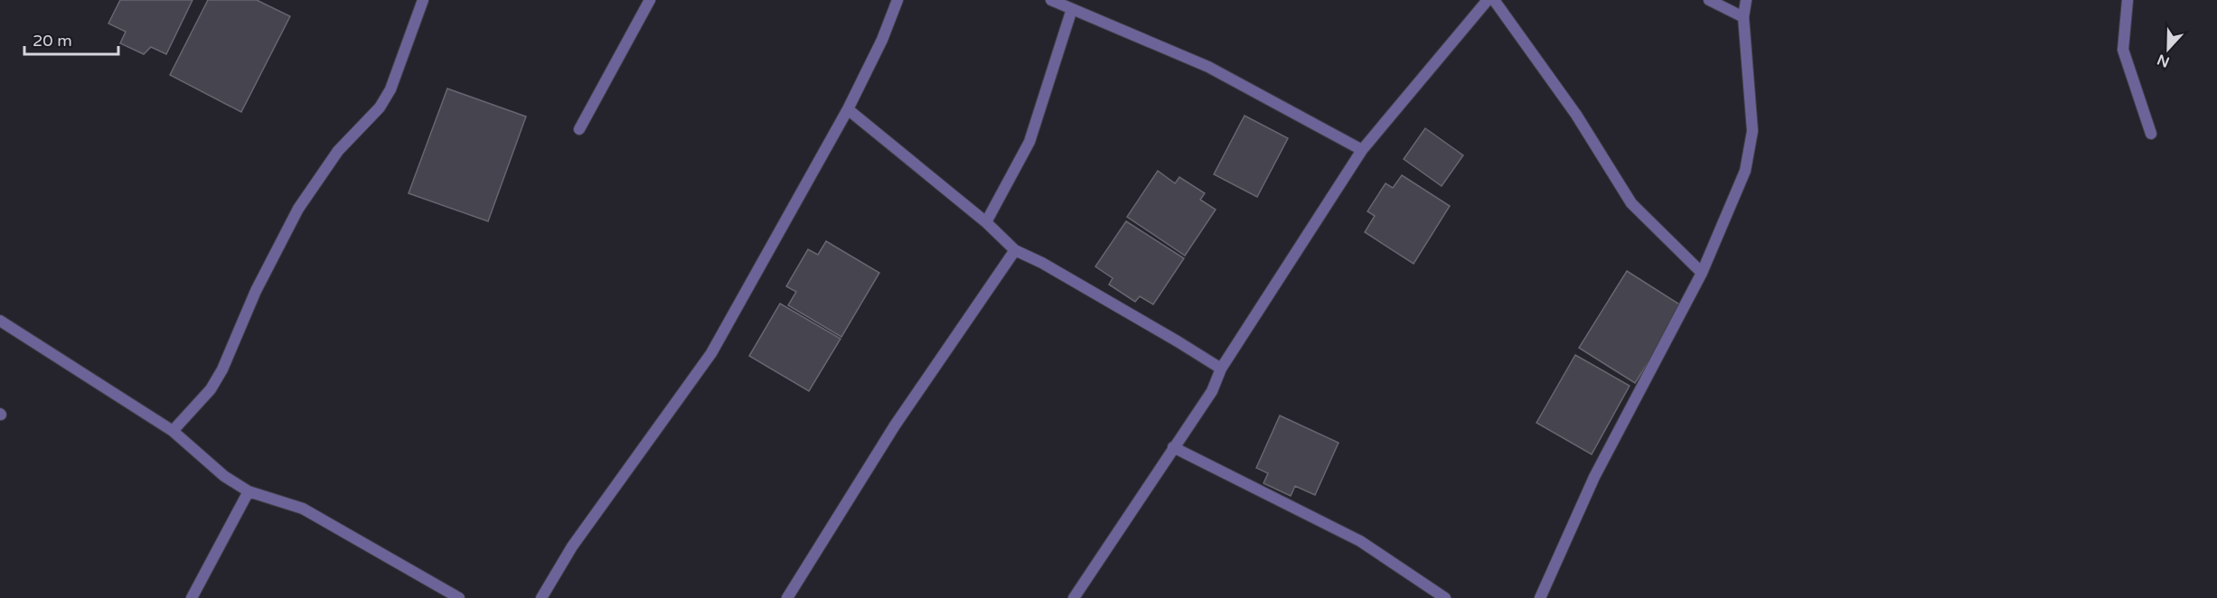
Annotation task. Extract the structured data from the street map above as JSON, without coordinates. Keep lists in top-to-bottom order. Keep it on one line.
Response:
{"scale_bar":"20 m","north":"bottom"}
